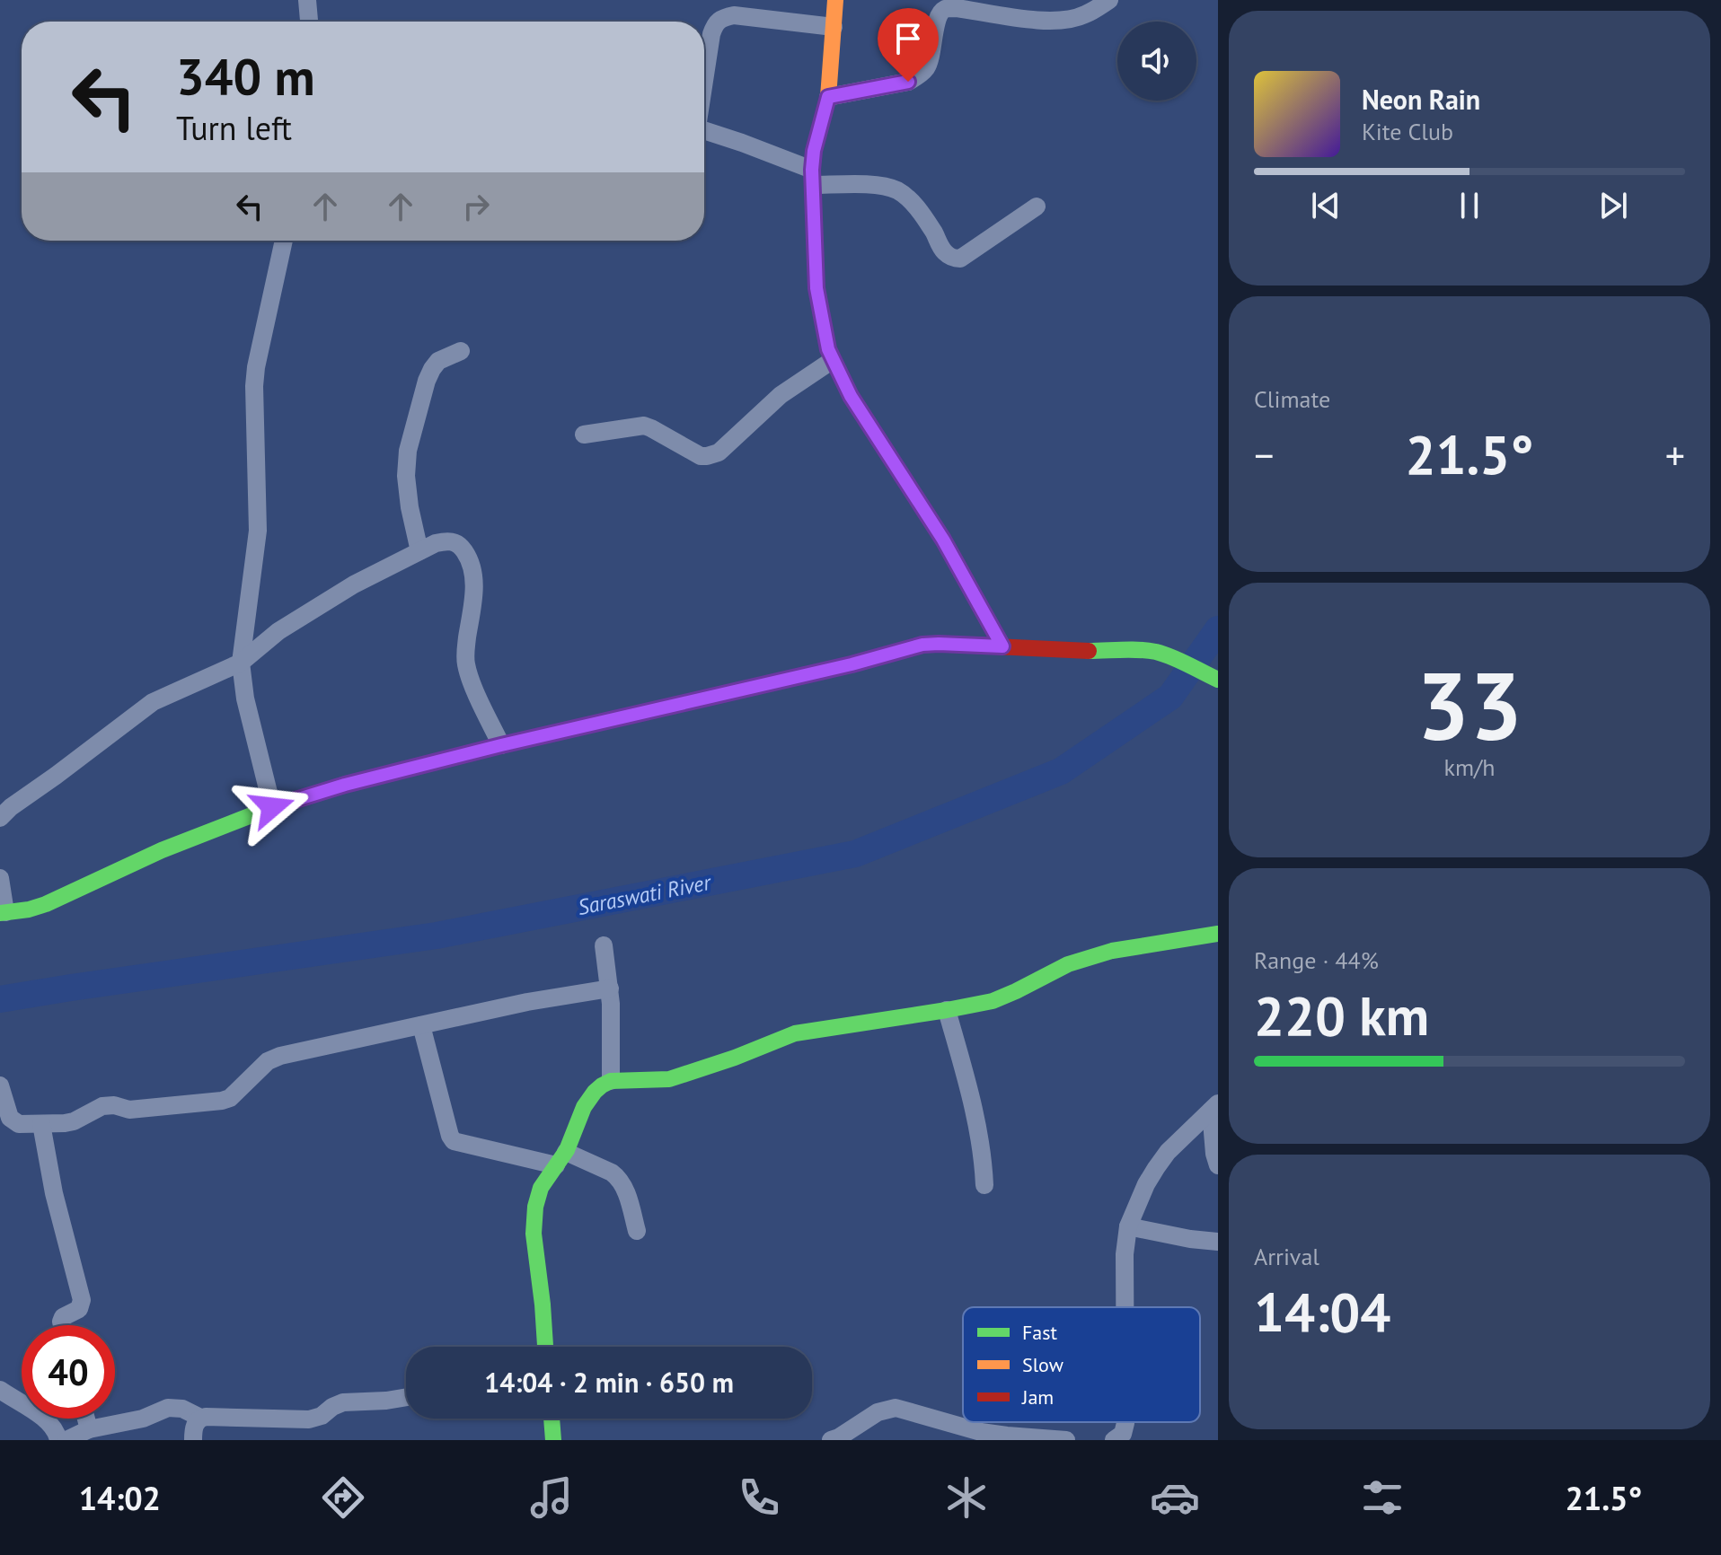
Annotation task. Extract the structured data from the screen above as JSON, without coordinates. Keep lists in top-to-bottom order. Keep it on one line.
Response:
{"water":["Saraswati River"],"legend":["Fast","Slow","Jam"],"page":{"turn":["340 m","Turn left"],"song":["Neon Rain","Kite Club"],"tile":["Climate",["33","km/h"],["Range · 44%","220 km"],["Arrival","14:04"]],"heat":["−","21.5°","+"],"limit":"40","trip":"14:04 · 2 min · 650 m","tabs":["14:02","21.5°"]}}
